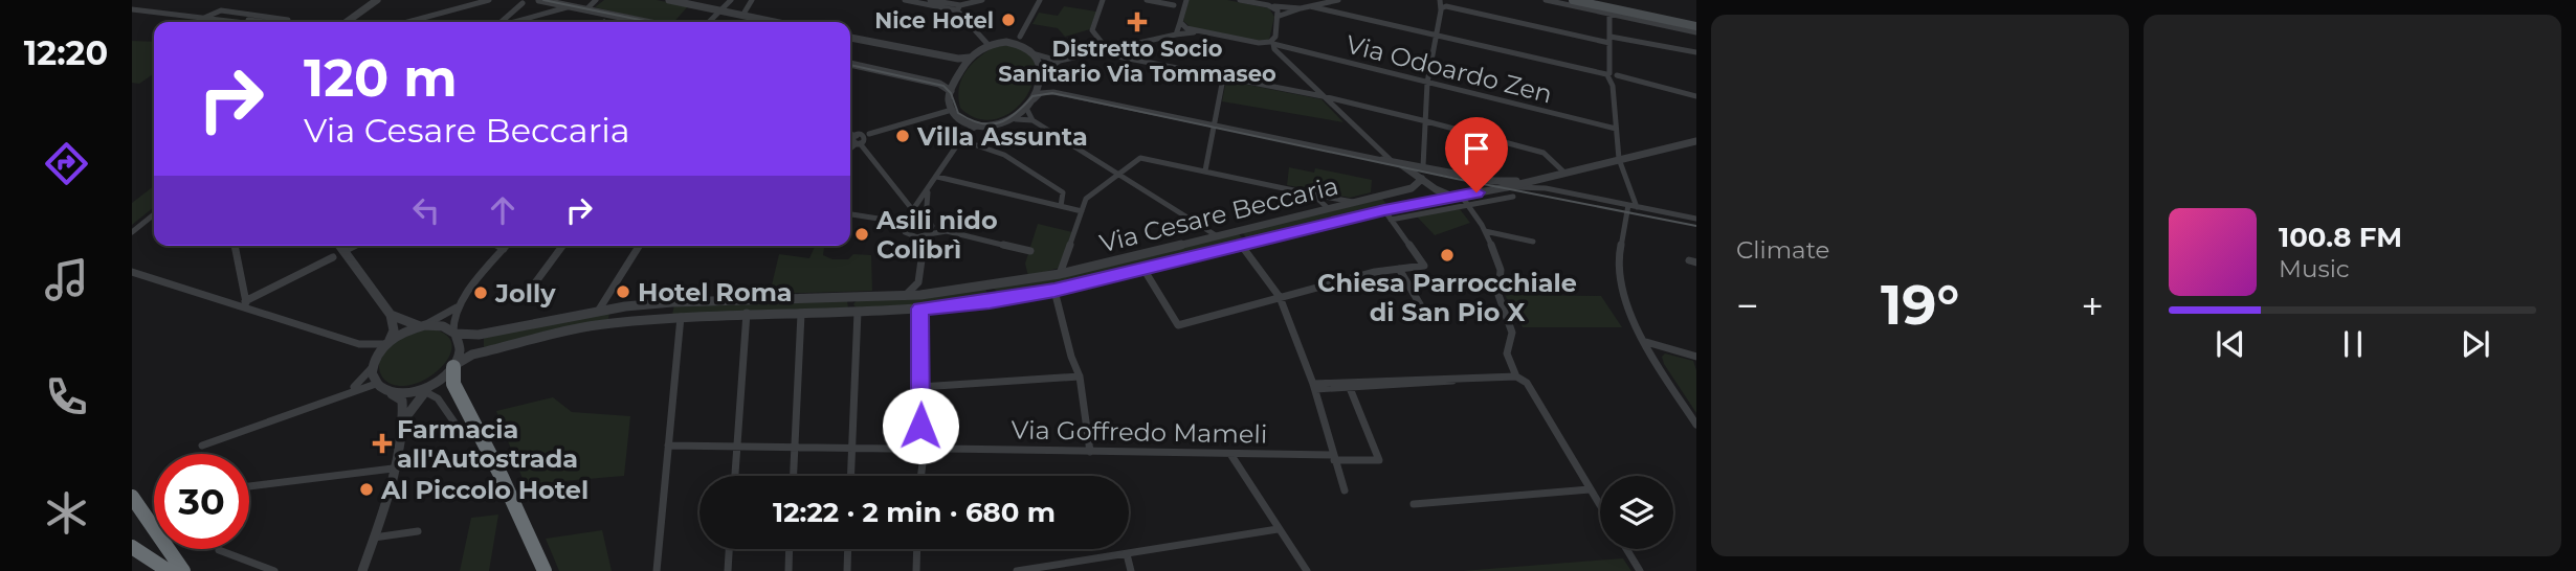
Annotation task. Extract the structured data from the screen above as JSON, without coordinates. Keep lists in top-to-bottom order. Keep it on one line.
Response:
{"streets":{"street":["Via Odoardo Zen","Via Cesare Beccaria","Via Goffredo Mameli"]},"places":{"other":["Nice Hotel","Villa Assunta","Asili nido Colibrì","Chiesa Parrocchiale di San Pio X","Hotel Roma","Jolly","Al Piccolo Hotel"],"health":["Distretto Socio Sanitario Via Tommaseo","Farmacia all'Autostrada"]},"page":{"tabs":"12:20","tile":"Climate","turn":["120 m","Via Cesare Beccaria"],"song":["100.8 FM","Music"],"heat":["−","19°","+"],"limit":"30","trip":"12:22 · 2 min · 680 m"}}
